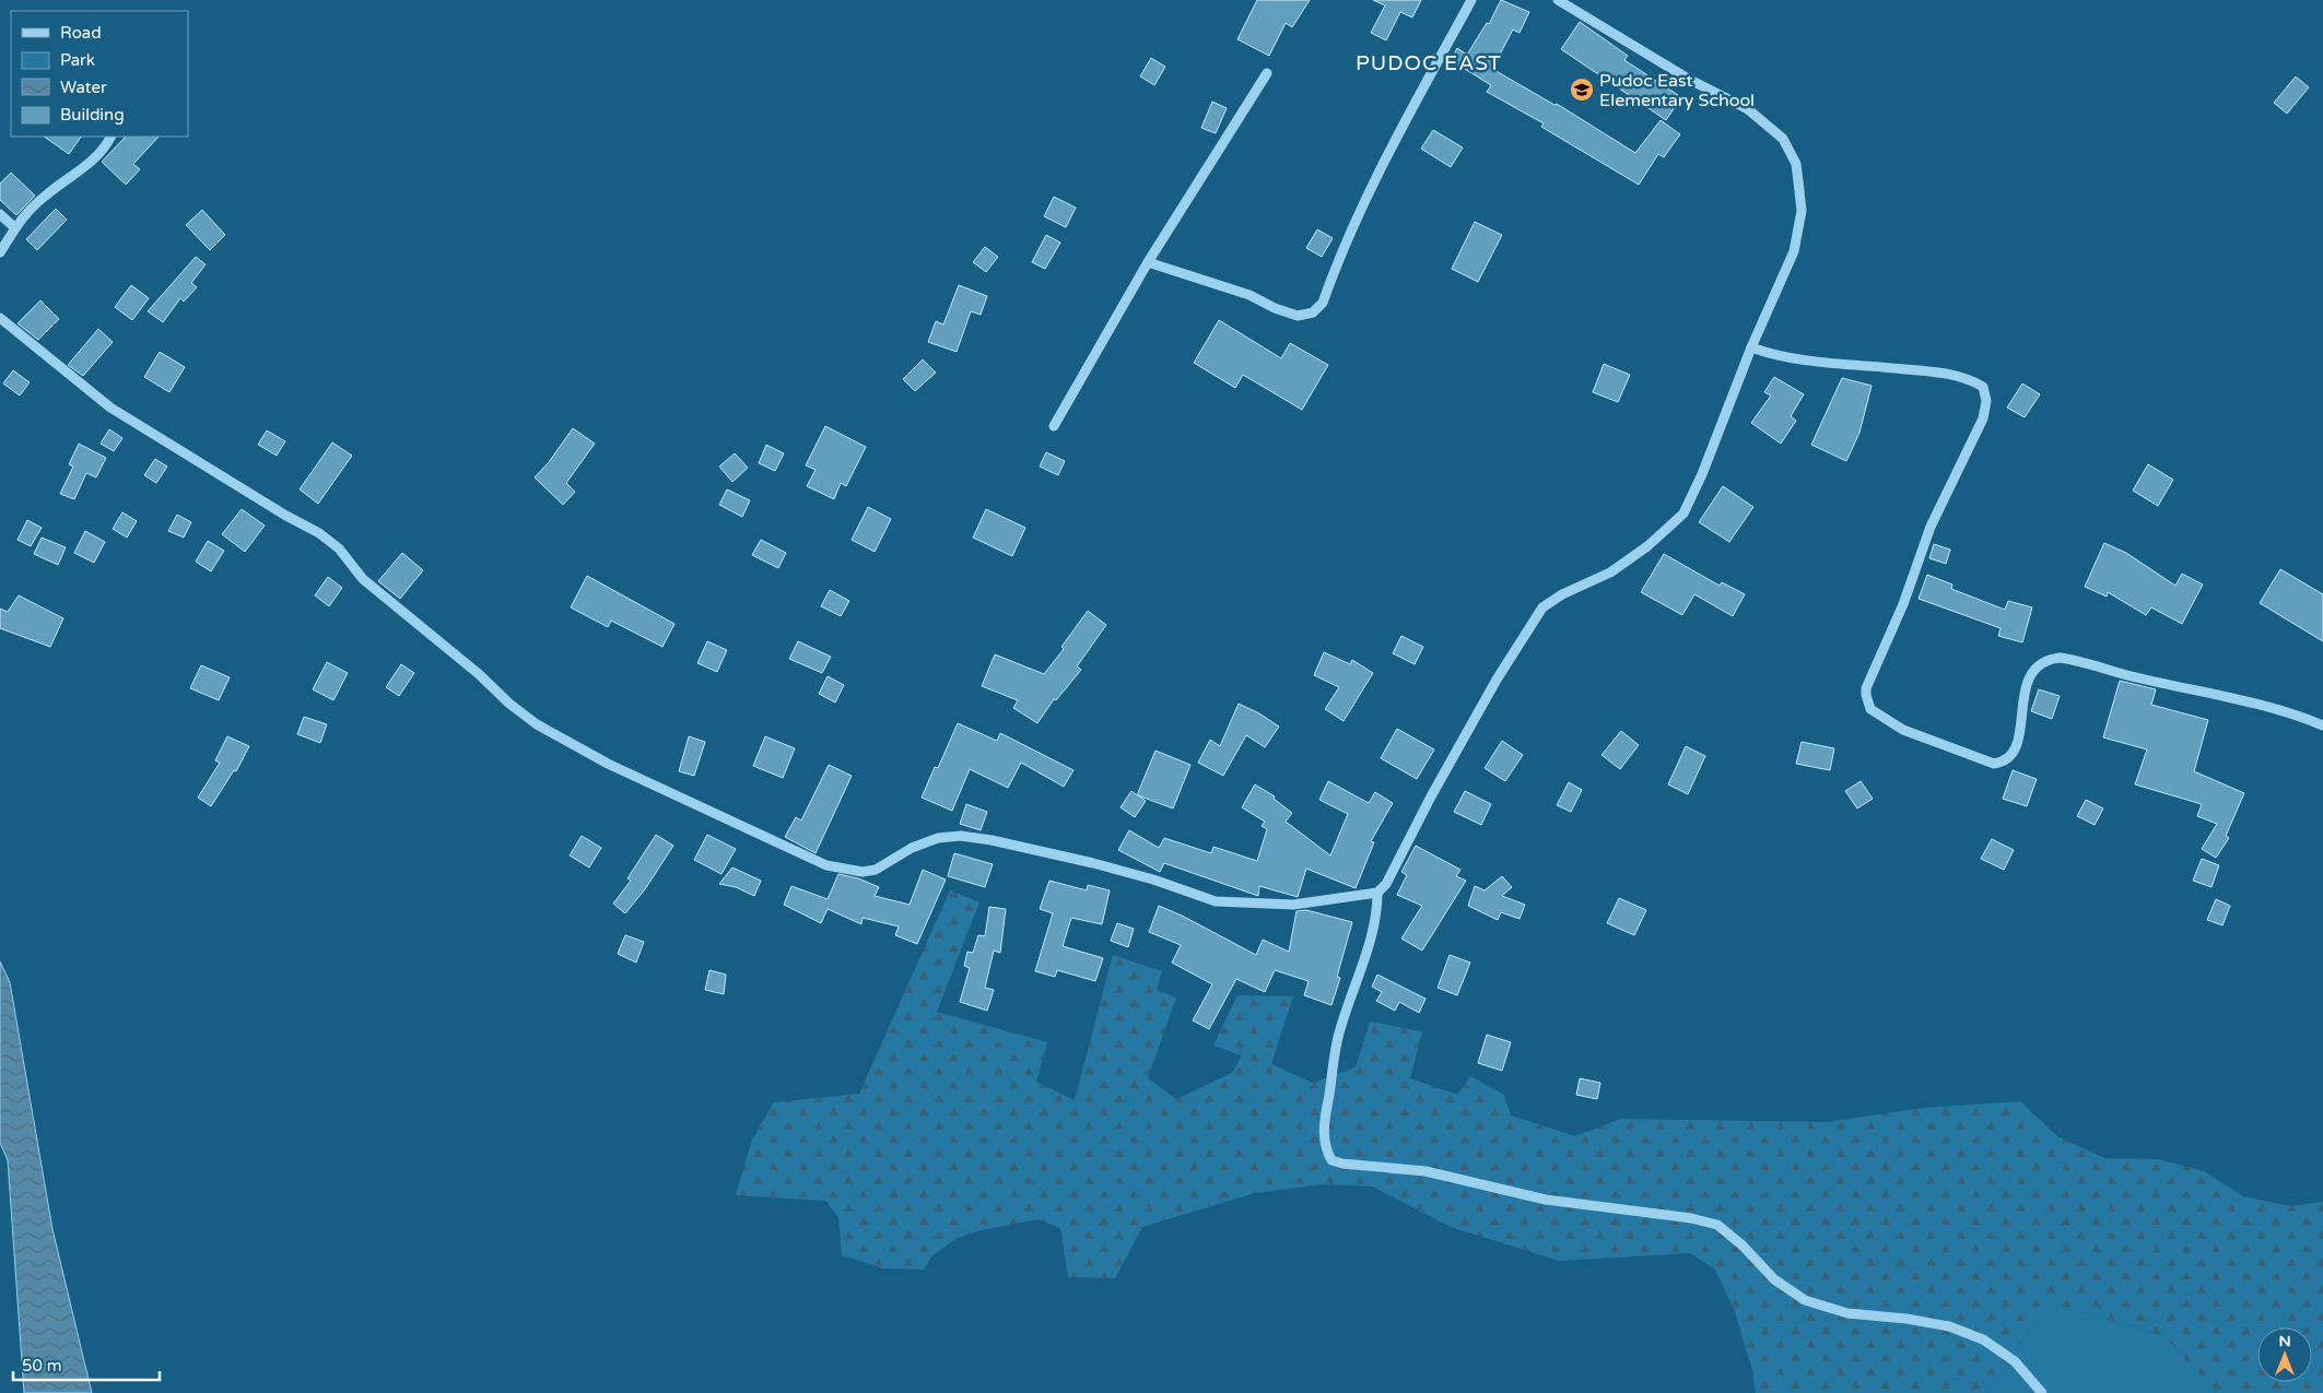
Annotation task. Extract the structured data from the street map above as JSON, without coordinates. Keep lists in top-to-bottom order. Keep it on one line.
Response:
{"districts":["PUDOC EAST"],"places":{"school or university":["Pudoc East Elementary School"]},"legend":["Road","Park","Water","Building"],"scale_bar":"50 m","north":"top"}
